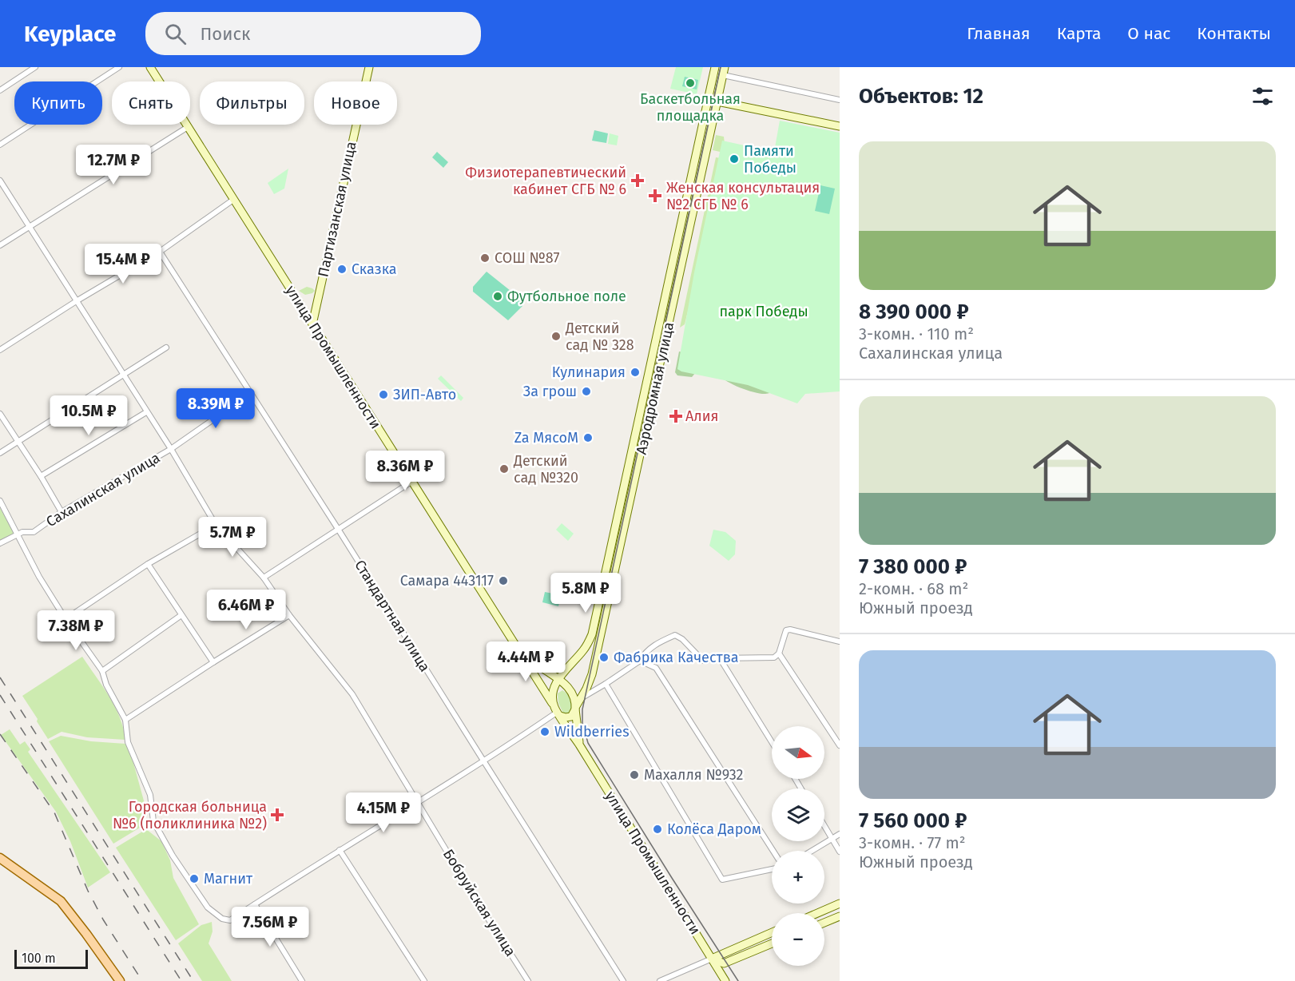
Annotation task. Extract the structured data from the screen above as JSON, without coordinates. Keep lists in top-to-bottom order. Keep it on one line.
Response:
{"streets":{"main road":["Партизанская улица","улица Промышленности","Аэродромная улица"],"street":["Сахалинская улица","Стандартная улица","Бобруйская улица"]},"crossings":[["Партизанская улица","улица Промышленности"],["улица Промышленности","Аэродромная улица"],["Сахалинская улица","Стандартная улица"],["Сахалинская улица","Бобруйская улица"]],"parks":["парк Победы"],"places":{"other":["Баскетбольная площадка","Памяти Победы","СОШ №87","Сказка","Футбольное поле","Детский сад № 328","Кулинария","За грош","ЗИП-Авто","Za МясоМ","Детский сад №320","Самара 443117","Фабрика Качества","Wildberries","Махалля №932","Колёса Даром","Магнит"],"health":["Физиотерапевтический кабинет СГБ № 6","Женская консультация №2 СГБ № 6","Алия","Городская больница №6 (поликлиника №2)"]},"scale_bar":"100 m","north":"right","page":{"header":"Keyplace","search":"Поиск","nav":["Главная","Карта","О нас","Контакты"],"heading":"Объектов: 12","chip":["Купить","Снять","Фильтры","Новое"],"list":[{"name":"8 390 000 ₽","note":"3-комн. · 110 m² · Сахалинская улица"},{"name":"7 380 000 ₽","note":"2-комн. · 68 m² · Южный проезд"},{"name":"7 560 000 ₽","note":"3-комн. · 77 m² · Южный проезд"}],"price":["12.7M ₽","15.4M ₽","8.39M ₽","10.5M ₽","8.36M ₽","5.7M ₽","5.8M ₽","6.46M ₽","7.38M ₽","4.44M ₽","4.15M ₽","7.56M ₽"],"map_buttons":["+","−"],"scale":"100 m"}}
